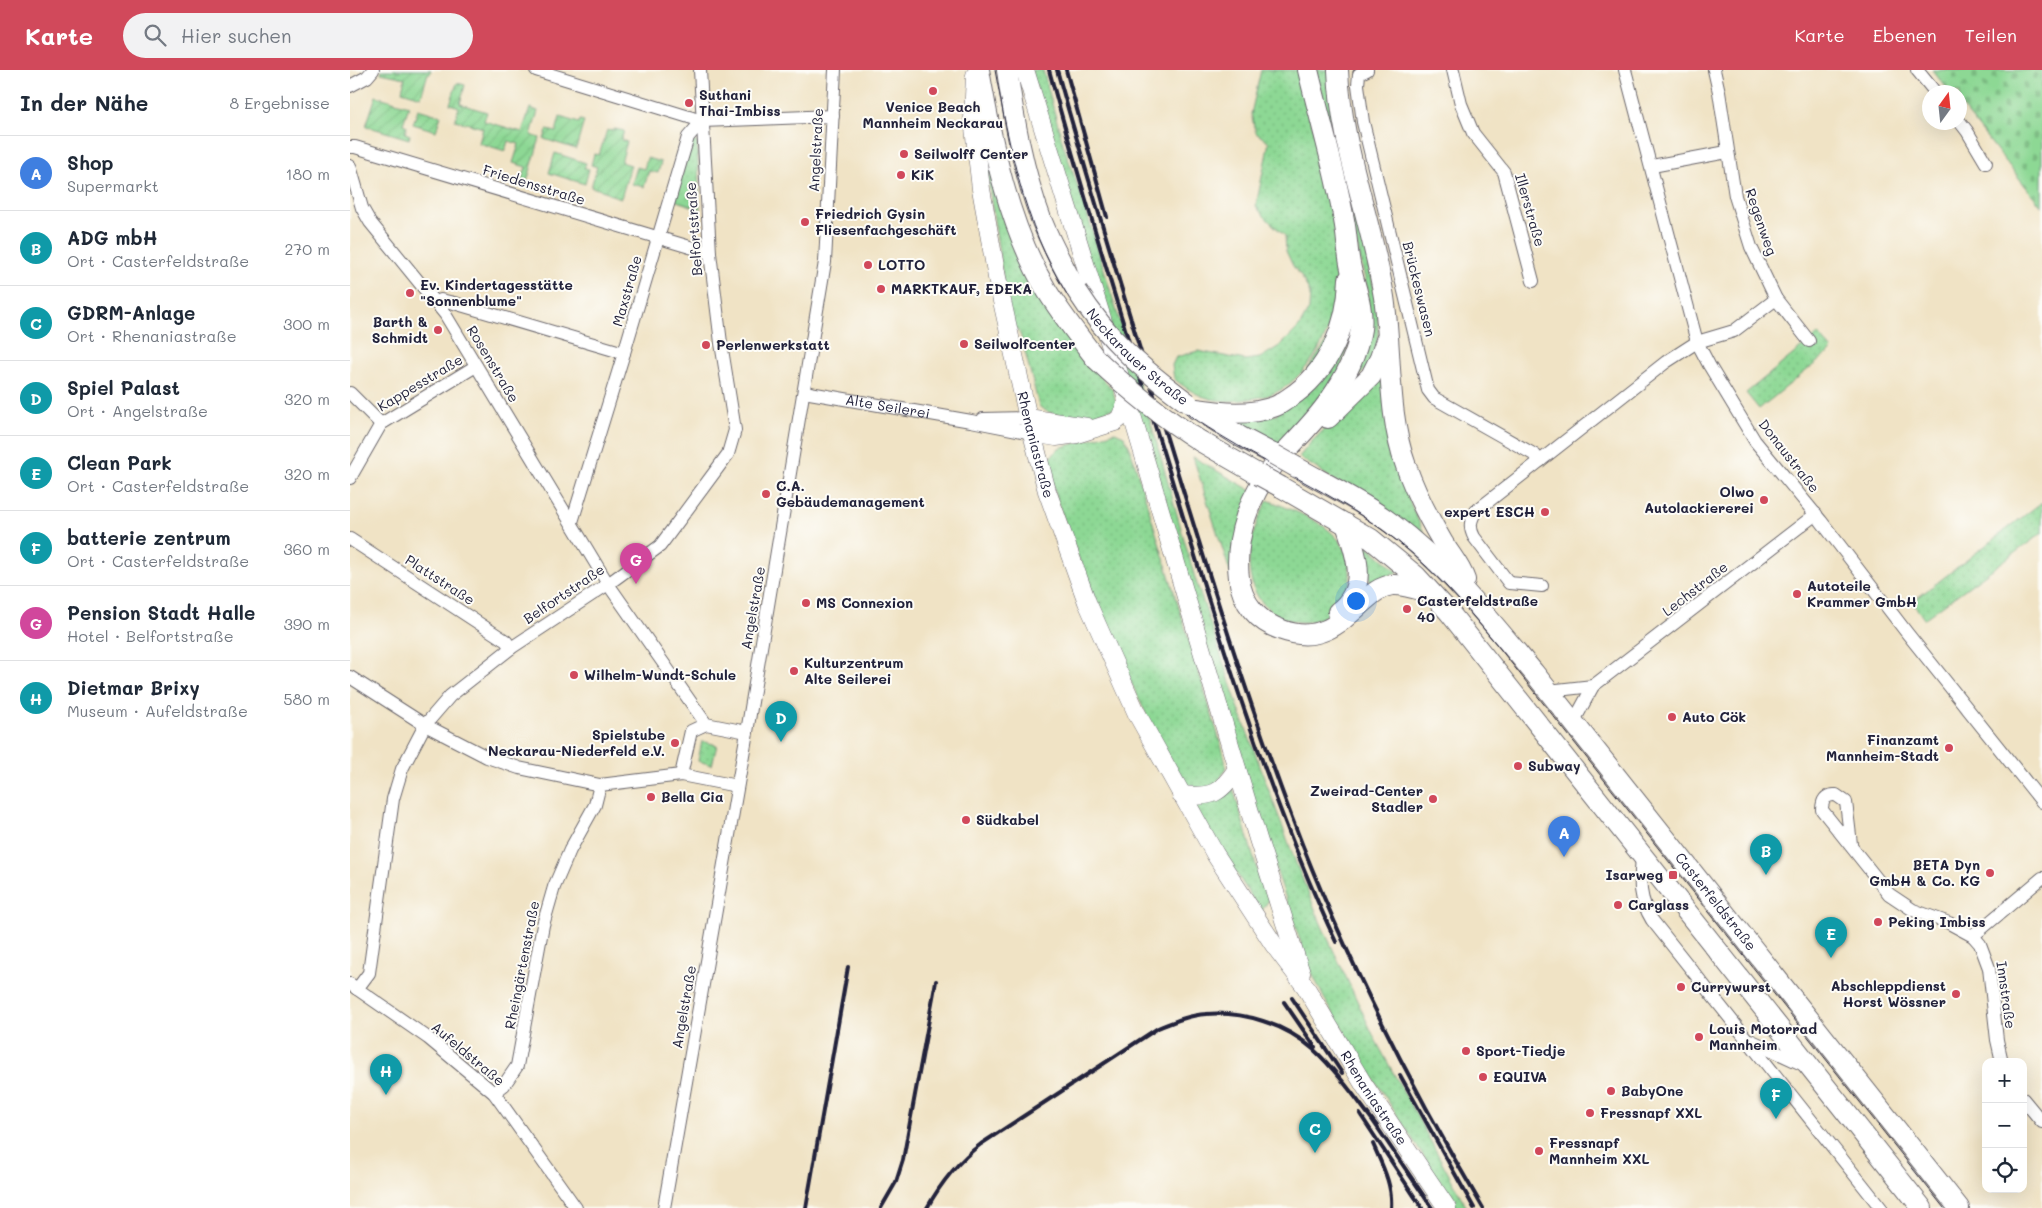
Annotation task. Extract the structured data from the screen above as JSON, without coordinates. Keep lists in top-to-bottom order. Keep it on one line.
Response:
{"streets":{"main road":["Neckarauer Straße","Casterfeldstraße"],"street":["Angelstraße","Friedensstraße","Illerstraße","Regenweg","Belfortstraße","Brückeswasen","Maxstraße","Rosenstraße","Kappesstraße","Alte Seilerei","Rhenaniastraße","Donaustraße","Plattstraße","Lechstraße","Rheingärtenstraße","Innstraße","Aufeldstraße"]},"crossings":[["Angelstraße","Alte Seilerei"],["Friedensstraße","Belfortstraße"],["Friedensstraße","Maxstraße"],["Belfortstraße","Maxstraße"],["Belfortstraße","Rosenstraße"],["Belfortstraße","Plattstraße"],["Belfortstraße","Aufeldstraße"],["Maxstraße","Rosenstraße"],["Neckarauer Straße","Rhenaniastraße"],["Neckarauer Straße","Casterfeldstraße"],["Rosenstraße","Kappesstraße"],["Alte Seilerei","Rhenaniastraße"],["Donaustraße","Lechstraße"],["Lechstraße","Casterfeldstraße"],["Rheingärtenstraße","Aufeldstraße"]],"places":{"other":["Venice Beach Mannheim Neckarau","Suthani Thai-Imbiss","Seilwolff Center","KiK","Friedrich Gysin Fliesenfachgeschäft","LOTTO","MARKTKAUF, EDEKA","Ev. Kindertagesstätte \"Sonnenblume\"","Barth & Schmidt","Seilwolfcenter","Perlenwerkstatt","C.A. Gebäudemanagement","Olwo Autolackiererei","expert ESCH","Autoteile Krammer GmbH","MS Connexion","Casterfeldstraße 40","Kulturzentrum Alte Seilerei","Wilhelm-Wundt-Schule","Auto Cök","Spielstube Neckarau-Niederfeld e.V.","Finanzamt Mannheim-Stadt","Subway","Bella Cia","Zweirad-Center Stadler","Südkabel","BETA Dyn GmbH & Co. KG","Carglass","Peking Imbiss","Currywurst","Abschleppdienst Horst Wössner","Louis Motorrad Mannheim","Sport-Tiedje","EQUIVA","BabyOne","Fressnapf XXL","Fressnapf Mannheim XXL"],"transit":["Isarweg"]},"north":"top","page":{"header":"Karte","search":"Hier suchen","nav":["Karte","Ebenen","Teilen"],"heading":["In der Nähe","8 Ergebnisse"],"list":[{"mark":"A","name":"Shop","note":"Supermarkt","value":"180 m"},{"mark":"B","name":"ADG mbH","note":"Ort · Casterfeldstraße","value":"270 m"},{"mark":"C","name":"GDRM-Anlage","note":"Ort · Rhenaniastraße","value":"300 m"},{"mark":"D","name":"Spiel Palast","note":"Ort · Angelstraße","value":"320 m"},{"mark":"E","name":"Clean Park","note":"Ort · Casterfeldstraße","value":"320 m"},{"mark":"F","name":"batterie zentrum","note":"Ort · Casterfeldstraße","value":"360 m"},{"mark":"G","name":"Pension Stadt Halle","note":"Hotel · Belfortstraße","value":"390 m"},{"mark":"H","name":"Dietmar Brixy","note":"Museum · Aufeldstraße","value":"580 m"}],"pins":["G","D","A","B","E","H","F","C"],"map_buttons":["+","−"]}}
